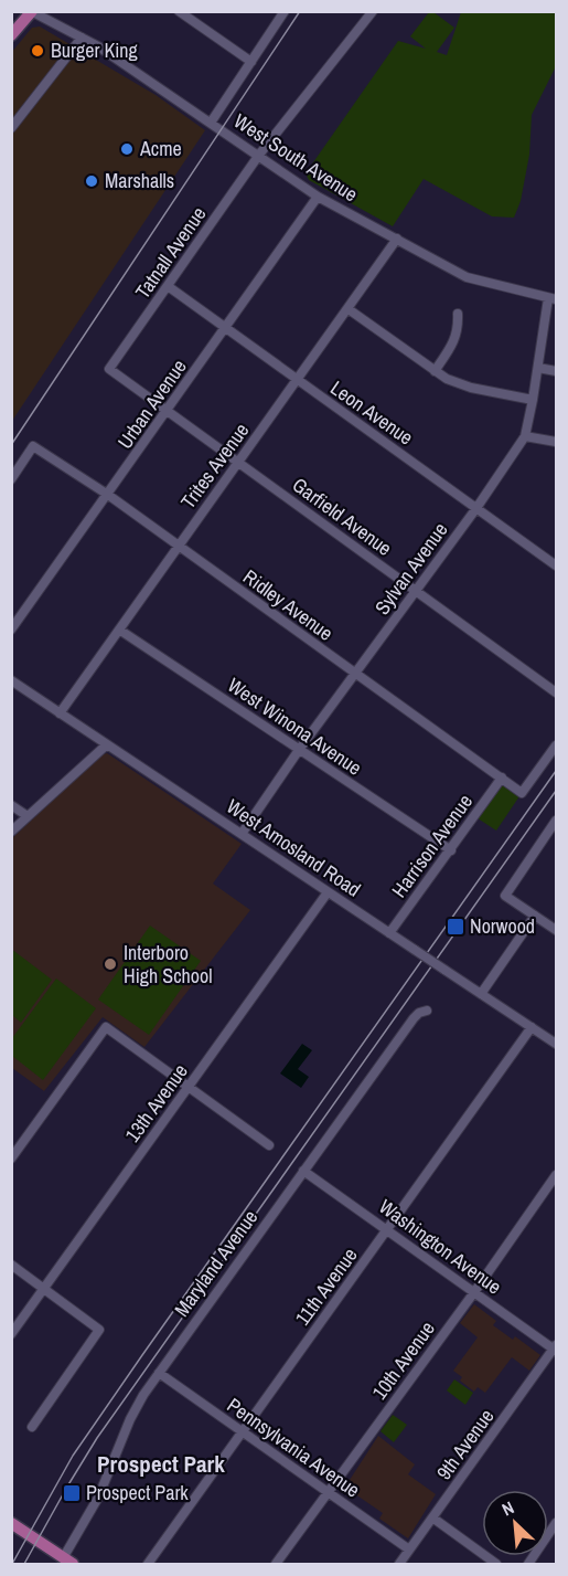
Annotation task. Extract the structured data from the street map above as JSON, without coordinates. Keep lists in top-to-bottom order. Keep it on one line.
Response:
{"streets":{"street":["West South Avenue","Tatnall Avenue","Urban Avenue","Leon Avenue","Trites Avenue","Garfield Avenue","Sylvan Avenue","Ridley Avenue","West Winona Avenue","Harrison Avenue","West Amosland Road","13th Avenue","Washington Avenue","Maryland Avenue","11th Avenue","10th Avenue","9th Avenue","Pennsylvania Avenue"]},"crossings":[["West South Avenue","Tatnall Avenue"],["West South Avenue","Urban Avenue"],["West South Avenue","Trites Avenue"],["West South Avenue","Sylvan Avenue"],["Tatnall Avenue","Leon Avenue"],["Tatnall Avenue","Garfield Avenue"],["Urban Avenue","Leon Avenue"],["Urban Avenue","Garfield Avenue"],["Urban Avenue","Ridley Avenue"],["Leon Avenue","Trites Avenue"],["Leon Avenue","Sylvan Avenue"],["Trites Avenue","Garfield Avenue"],["Trites Avenue","Ridley Avenue"],["Trites Avenue","West Winona Avenue"],["Trites Avenue","West Amosland Road"],["Garfield Avenue","Sylvan Avenue"],["Sylvan Avenue","Ridley Avenue"],["Sylvan Avenue","West Winona Avenue"],["Sylvan Avenue","West Amosland Road"],["Ridley Avenue","Harrison Avenue"],["West Winona Avenue","Harrison Avenue"],["Harrison Avenue","West Amosland Road"],["West Amosland Road","13th Avenue"],["West Amosland Road","11th Avenue"],["Washington Avenue","Maryland Avenue"],["Washington Avenue","11th Avenue"],["Washington Avenue","10th Avenue"],["Washington Avenue","9th Avenue"],["Maryland Avenue","Pennsylvania Avenue"],["11th Avenue","Pennsylvania Avenue"],["10th Avenue","Pennsylvania Avenue"],["9th Avenue","Pennsylvania Avenue"]],"districts":["Prospect Park"],"places":{"other":["Burger King","Acme","Marshalls","Interboro High School"],"transit":["Norwood","Prospect Park"]},"north":"top left"}
